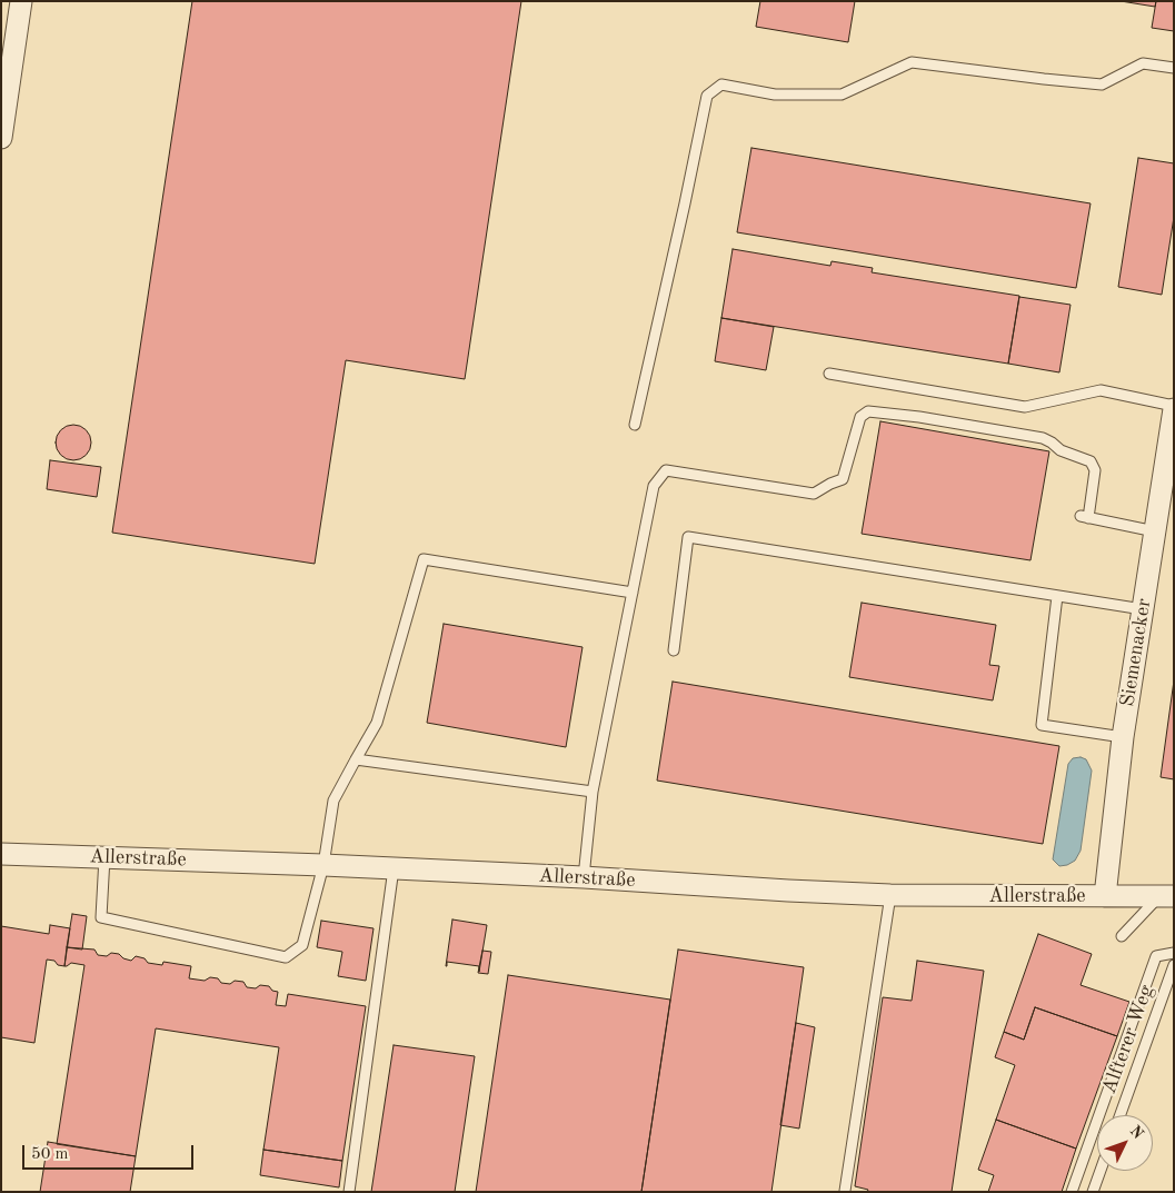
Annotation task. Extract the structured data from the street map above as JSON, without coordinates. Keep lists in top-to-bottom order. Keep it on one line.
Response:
{"streets":{"street":["Siemenacker","Allerstraße"],"lane":["Alfterer Weg"]},"crossings":[["Siemenacker","Allerstraße"]],"scale_bar":"50 m","north":"top right"}
